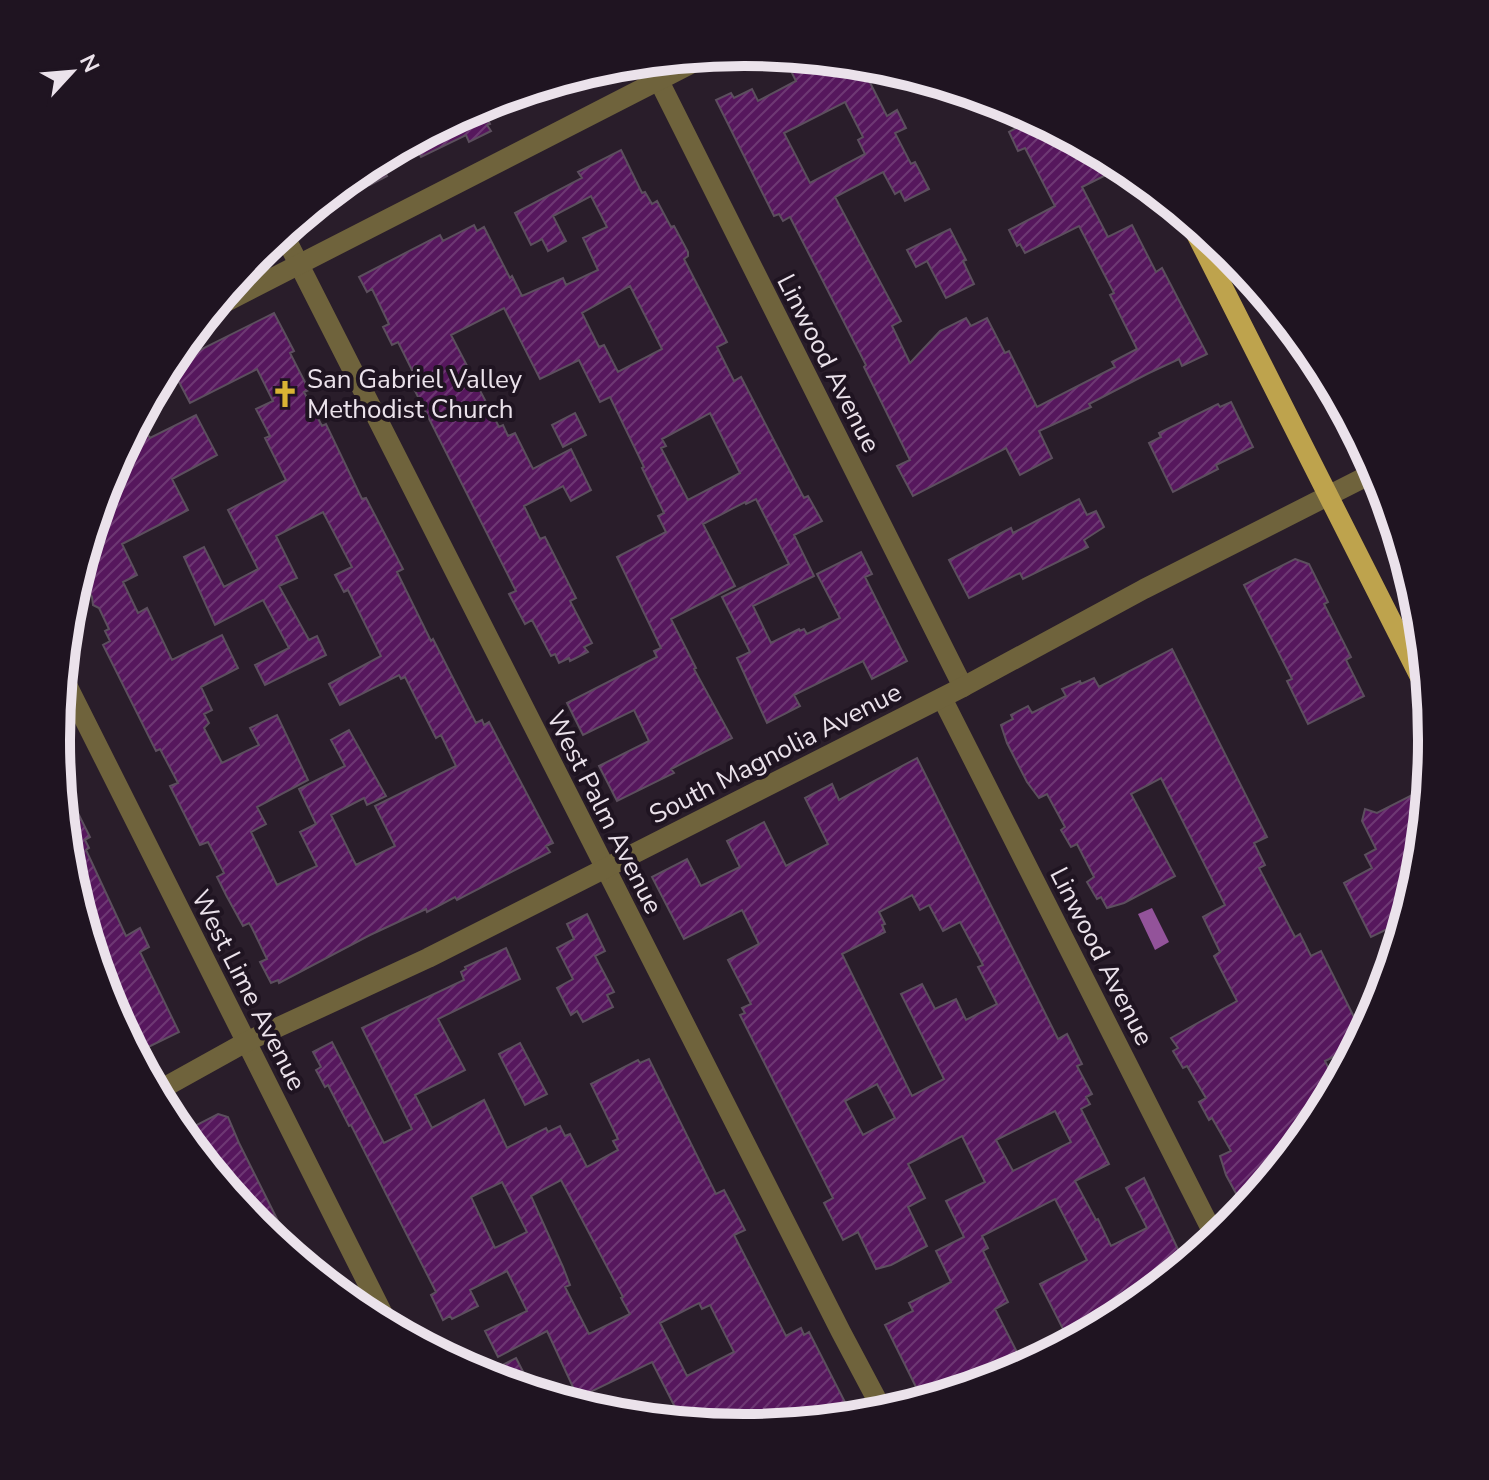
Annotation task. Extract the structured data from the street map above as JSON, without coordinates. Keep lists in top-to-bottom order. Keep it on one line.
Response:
{"streets":{"street":["Linwood Avenue","South Magnolia Avenue","West Palm Avenue","West Lime Avenue"]},"crossings":[["Linwood Avenue","South Magnolia Avenue"],["South Magnolia Avenue","West Palm Avenue"],["South Magnolia Avenue","West Lime Avenue"]],"places":{"church":["San Gabriel Valley Methodist Church"]},"north":"top right"}
